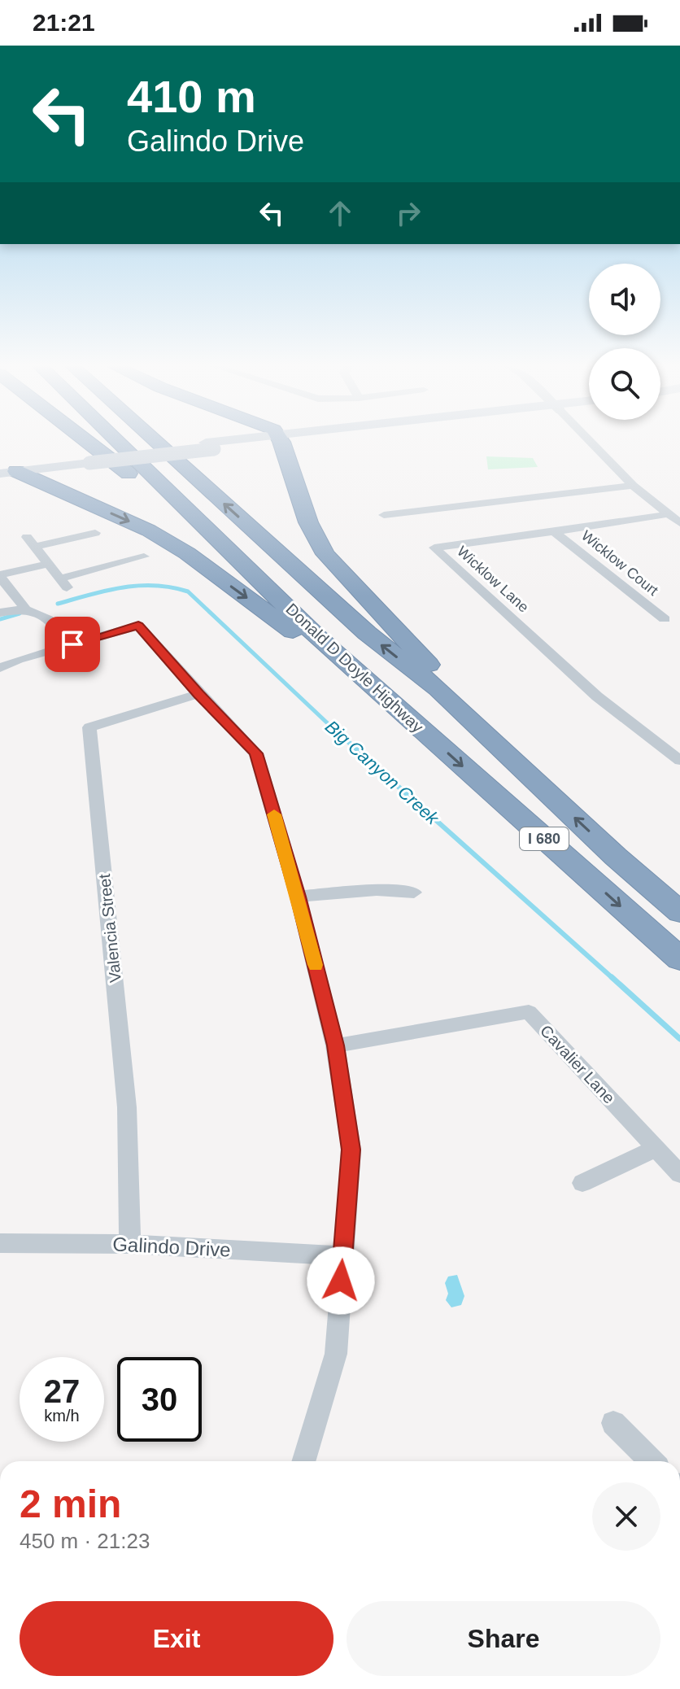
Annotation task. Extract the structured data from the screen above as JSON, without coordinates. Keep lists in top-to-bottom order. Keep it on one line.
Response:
{"streets":{"highway":["Donald D Doyle Highway","I 680"],"street":["Wicklow Court","Wicklow Lane","Valencia Street","Cavalier Lane","Galindo Drive"]},"crossings":[["Wicklow Court","Wicklow Lane"],["Valencia Street","Galindo Drive"]],"water":["Big Canyon Creek"],"page":{"status":"21:21","turn":["410 m","Galindo Drive"],"speed":"27 km/h","limit":"30","heading":["2 min","450 m · 21:23"],"buttons":["Exit","Share"]}}
